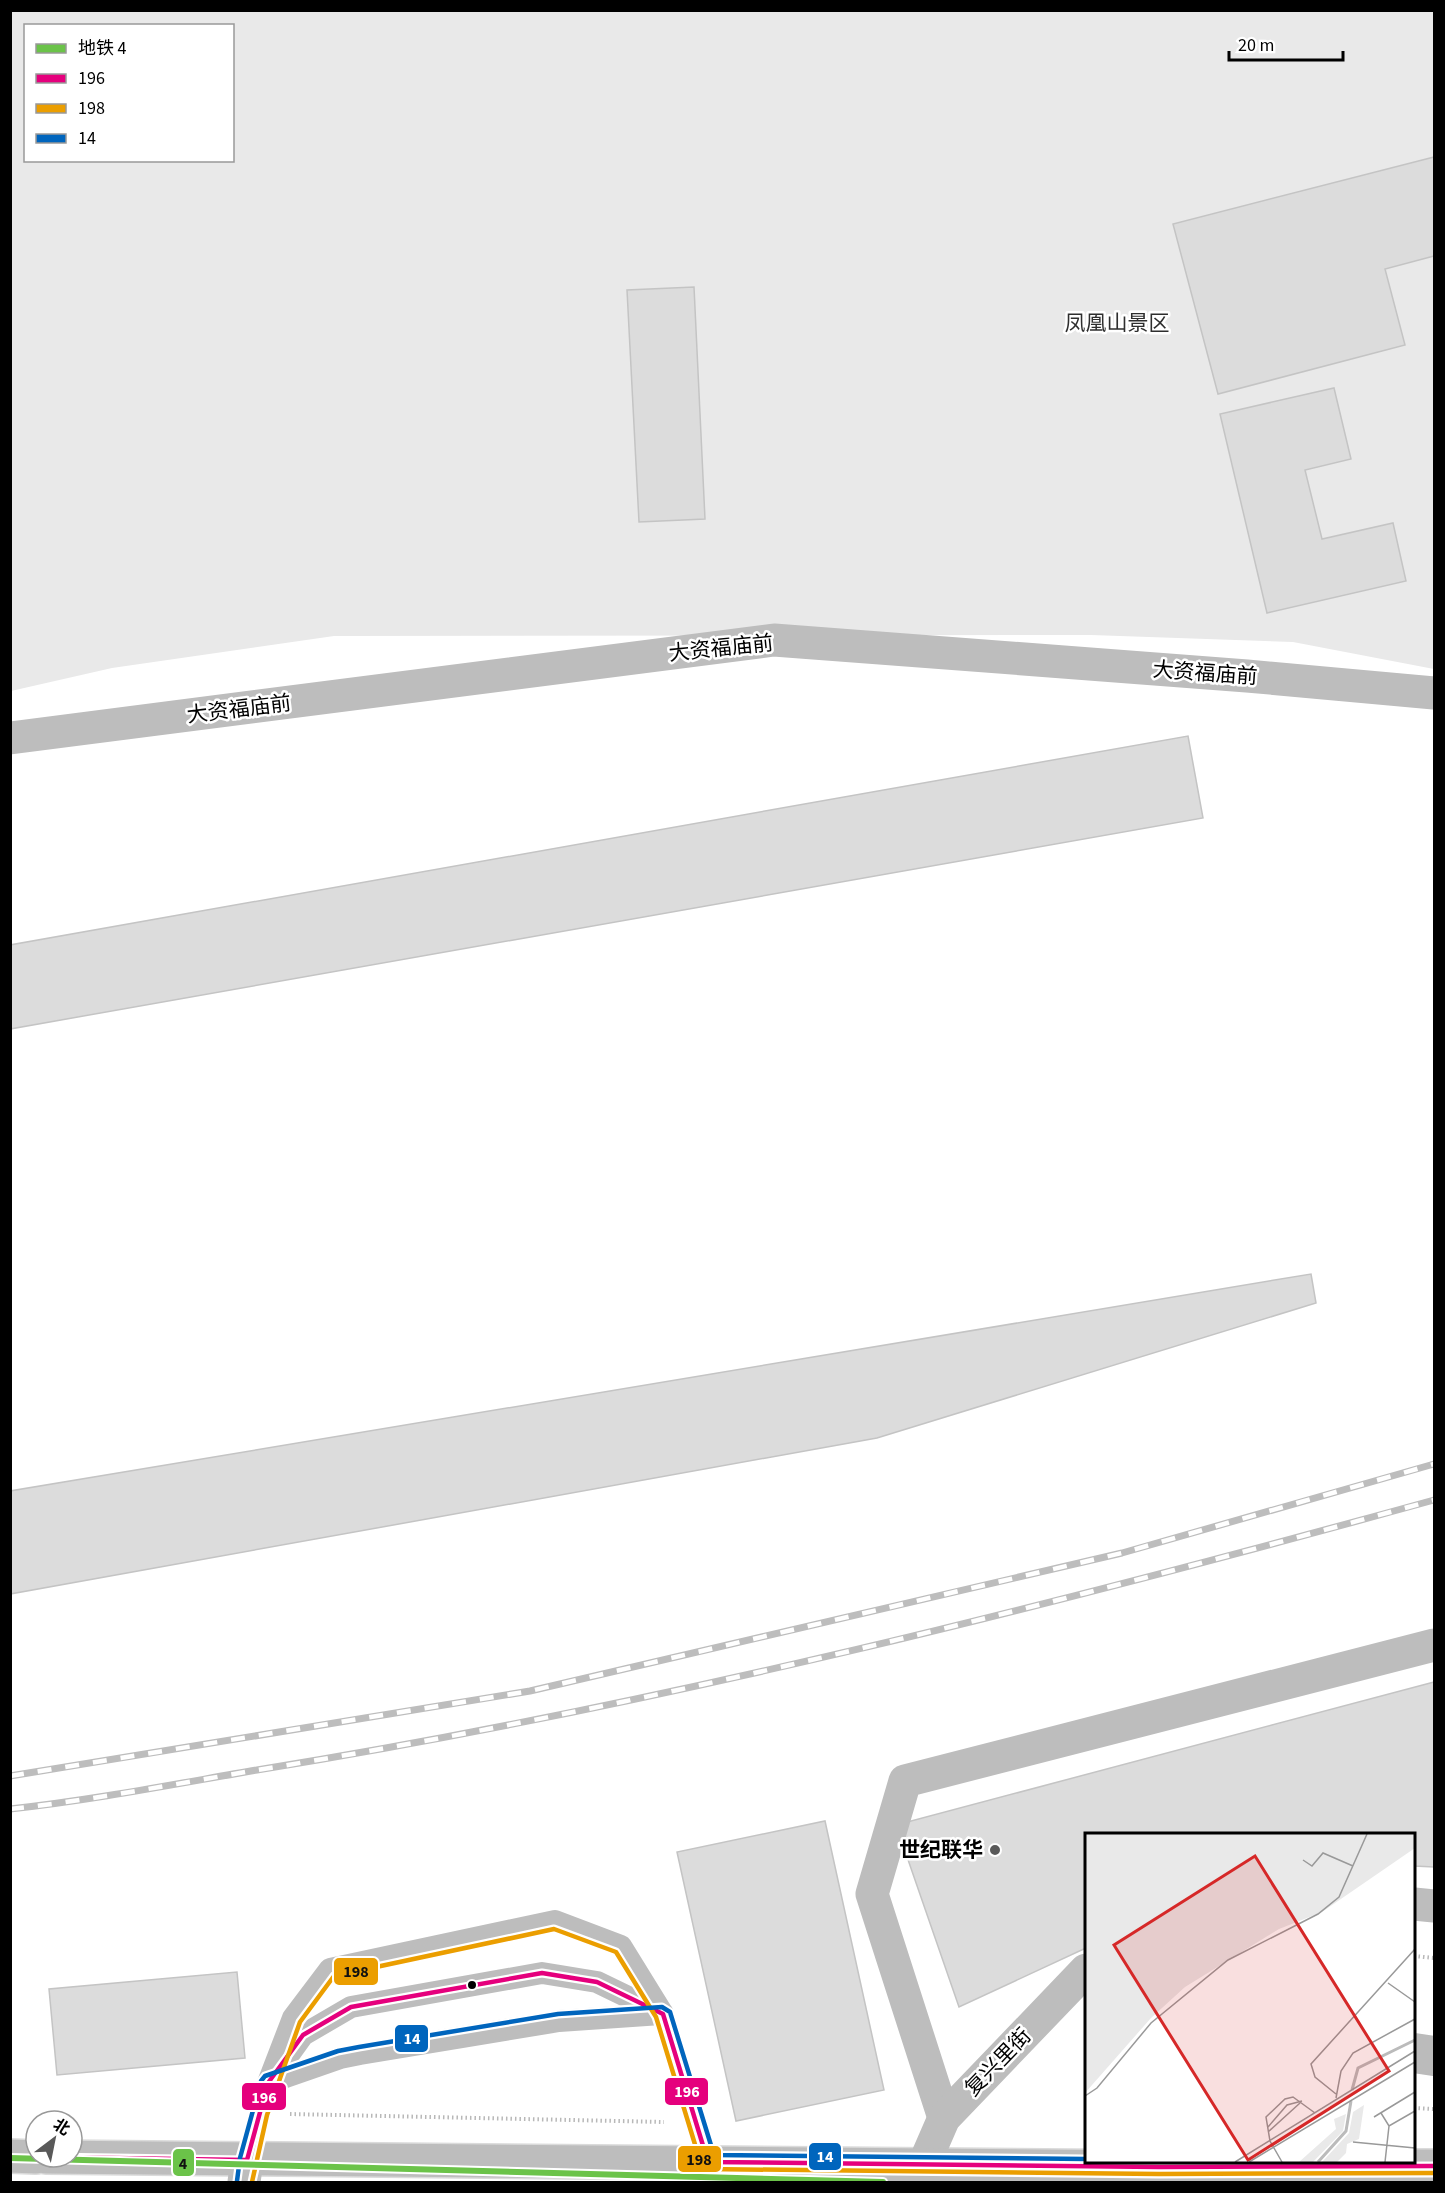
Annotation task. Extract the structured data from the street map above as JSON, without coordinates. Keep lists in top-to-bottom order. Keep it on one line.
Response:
{"streets":{"street":["大资福庙前","复兴里街"]},"parks":["凤凰山景区"],"places":["世纪联华"],"lines":["transit line 198","transit line 196","transit line 14","metro line 4"],"legend":["地铁 4","196","198","14"],"scale_bar":"20 m","north":"top right"}
